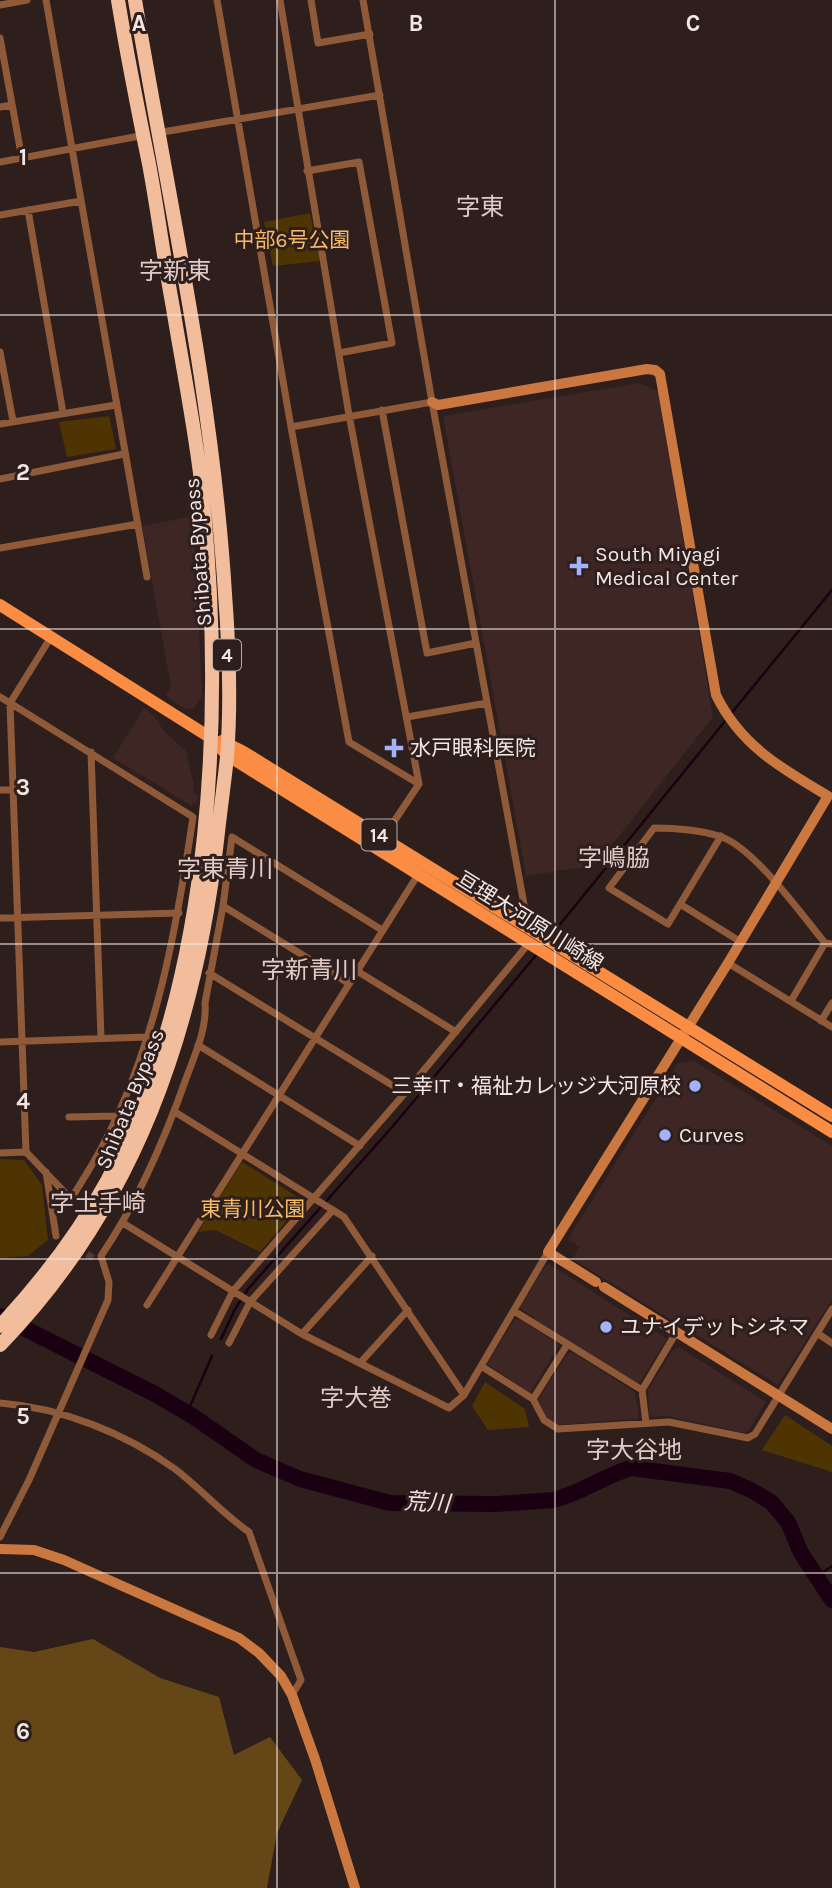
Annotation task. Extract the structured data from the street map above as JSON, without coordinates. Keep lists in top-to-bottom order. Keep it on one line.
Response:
{"streets":{"highway":["Shibata Bypass","4"],"main road":["14","亘理大河原川崎線"]},"crossings":[["Shibata Bypass","亘理大河原川崎線"]],"districts":["字東","字新東","字嶋脇","字東青川","字新青川","字土手崎","字大巻","字大谷地"],"water":["荒川"],"parks":["中部6号公園","東青川公園"],"places":{"health":["South Miyagi Medical Center","水戸眼科医院"],"other":["三幸IT・福祉カレッジ大河原校","Curves","ユナイデットシネマ"]},"grid":{"columns":["A","B","C"],"rows":["1","2","3","4","5","6"]}}
